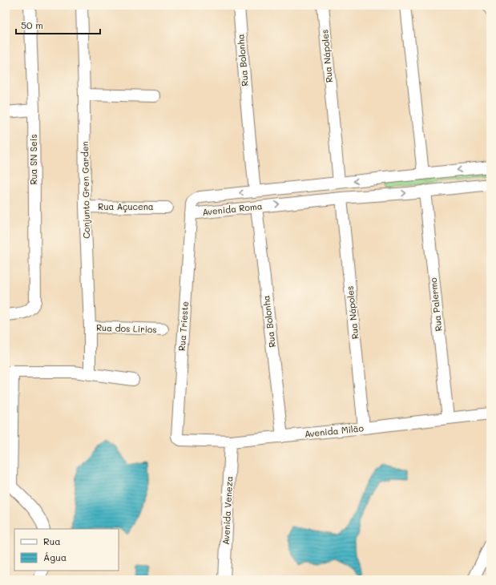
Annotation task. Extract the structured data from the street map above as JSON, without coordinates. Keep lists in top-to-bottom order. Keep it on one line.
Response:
{"streets":{"street":["Rua Nápoles","Rua Bolonha","Rua SN Seis","Conjunto Gren Garden","Rua Açucena","Avenida Roma","Rua Palermo","Rua Trieste","Rua dos Lirios","Avenida Milão","Avenida Veneza"]},"crossings":[["Rua Nápoles","Avenida Roma"],["Rua Nápoles","Avenida Milão"],["Rua Bolonha","Avenida Roma"],["Rua Bolonha","Avenida Milão"],["Conjunto Gren Garden","Rua Açucena"],["Conjunto Gren Garden","Rua dos Lirios"],["Avenida Roma","Rua Palermo"],["Avenida Roma","Rua Trieste"],["Rua Palermo","Avenida Milão"],["Rua Trieste","Avenida Milão"],["Avenida Milão","Avenida Veneza"]],"legend":["Rua","Água"],"scale_bar":"50 m"}
